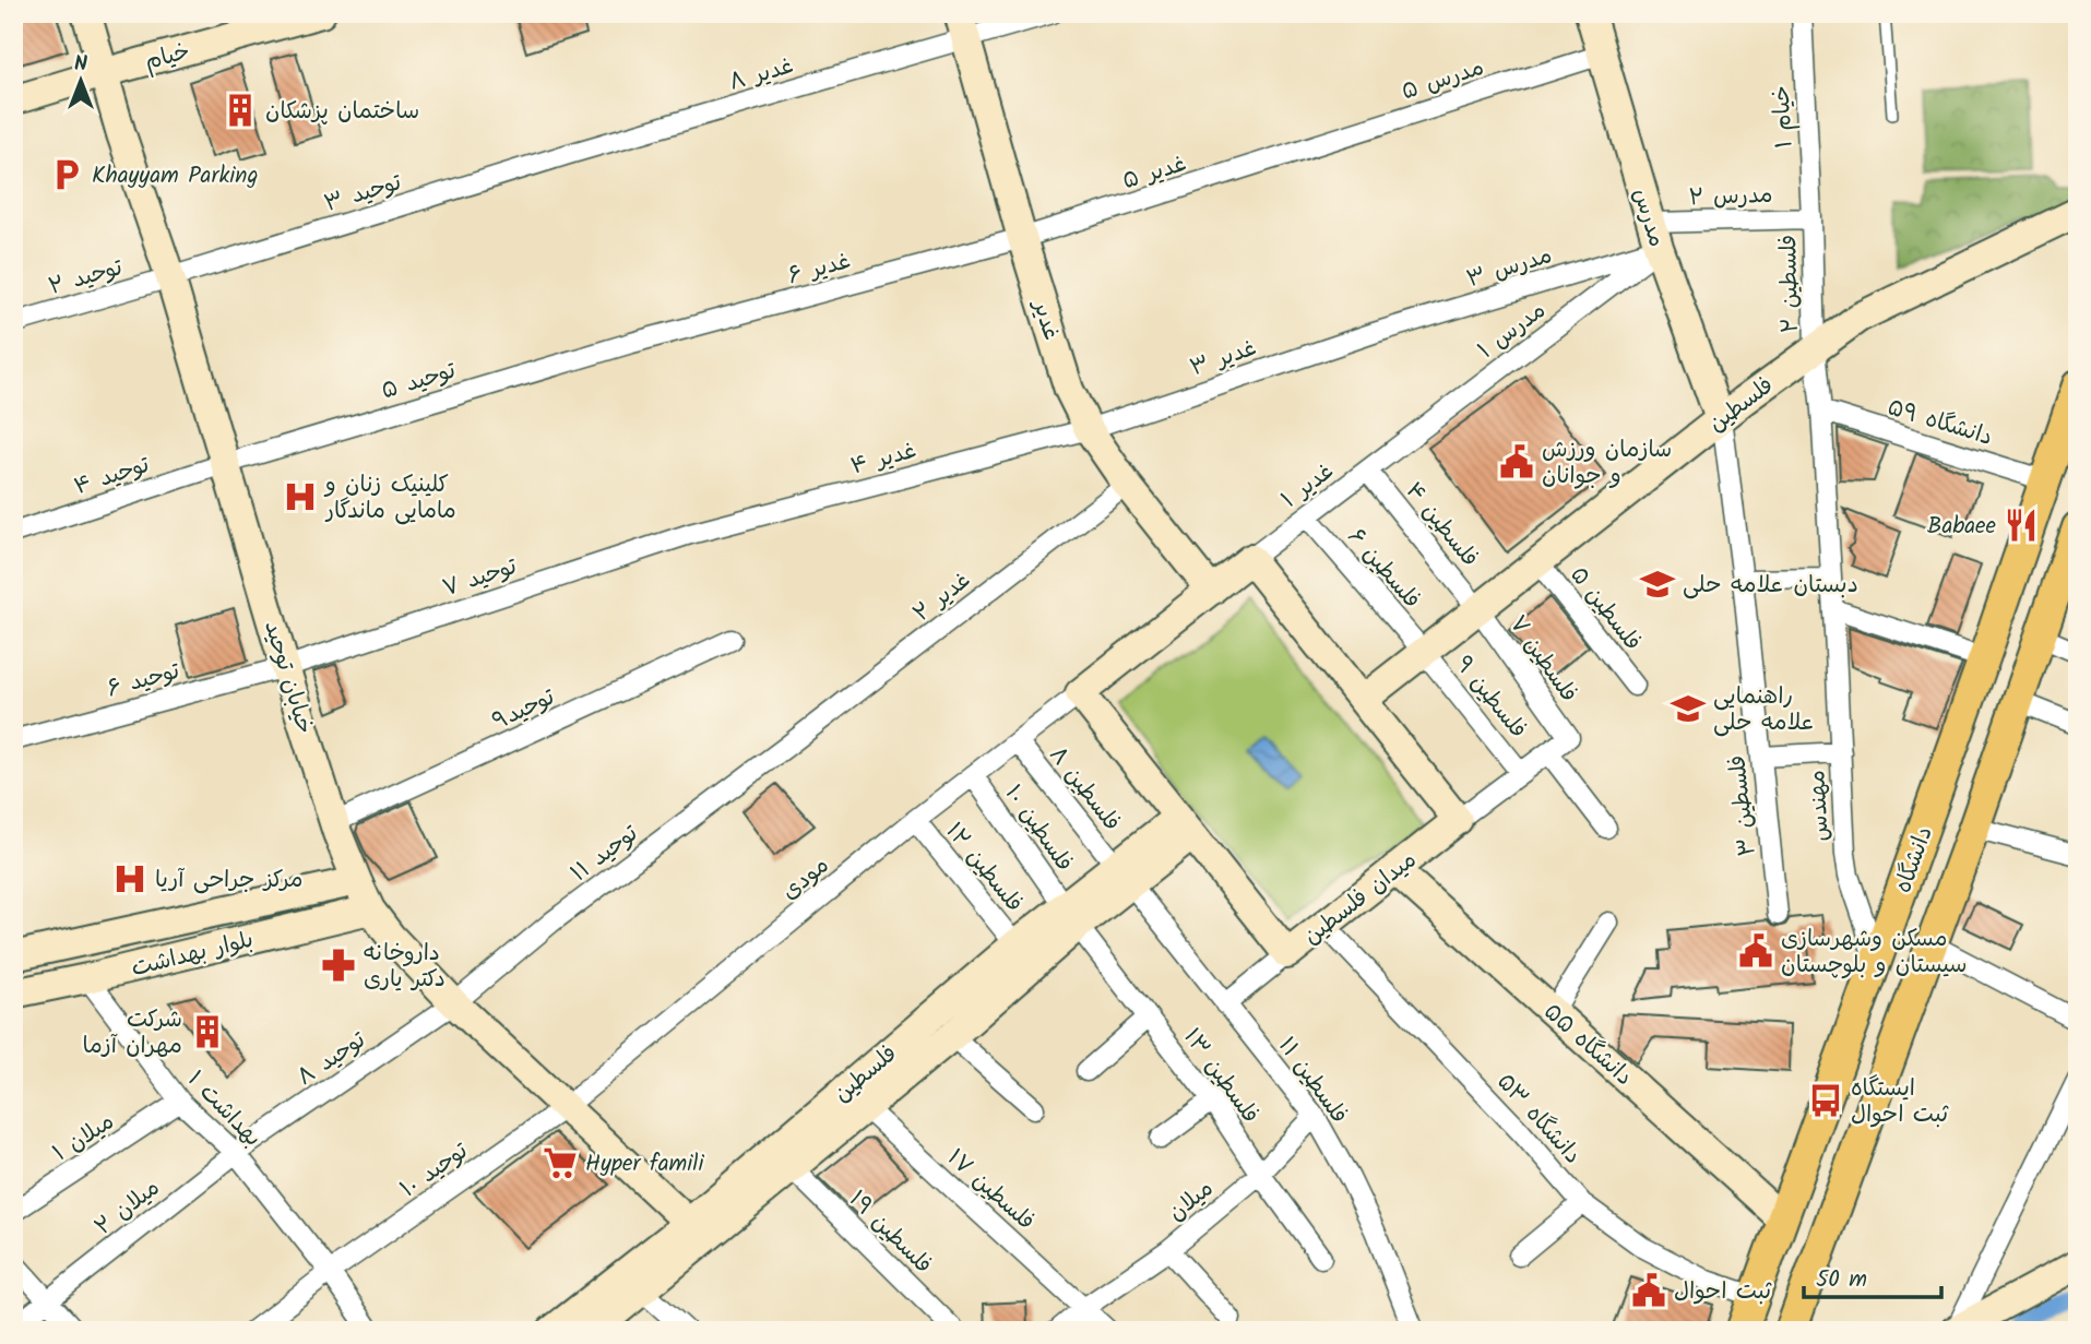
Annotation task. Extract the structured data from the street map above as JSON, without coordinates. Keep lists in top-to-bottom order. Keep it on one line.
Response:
{"streets":{"main road":["دانشگاه"],"street":["خیام","غدیر ۸","مدرس ۵","خیام ۱","غدیر ۵","توحید ۳","مدرس ۲","مدرس","مدرس ۳","غدیر ۶","توحید ۲","فلسطین ۲","غدیر","مدرس ۱","غدیر ۳","توحید ۵","فلسطین","دانشگاه ۵۹","غدیر ۴","توحید ۴","غدیر ۱","فلسطین ۴","فلسطین ۶","توحید ۷","غدیر ۲","فلسطین ۵","فلسطین ۷","خیابان توحید","توحید ۶","فلسطین ۹","توحید۹","فلسطین ۸","فلسطین ۳","مهندس","فلسطین ۱۰","توحید ۱۱","فلسطین ۱۲","مودی","میدان فلسطین","بلوار بهداشت","دانشگاه ۵۵","توحید ۸","فلسطین ۱۳","فلسطین ۱۱","بهداشت ۱","دانشگاه ۵۳","میلان ۱","توحید ۱۰","فلسطین ۱۷","میلان","میلان ۲","فلسطین ۱۹"]},"crossings":[["خیام","خیابان توحید"],["غدیر ۸","توحید ۳"],["غدیر ۸","غدیر"],["مدرس ۵","غدیر ۵"],["مدرس ۵","مدرس"],["خیام ۱","مدرس ۲"],["خیام ۱","فلسطین ۲"],["غدیر ۵","غدیر ۶"],["غدیر ۵","غدیر"],["توحید ۳","توحید ۲"],["توحید ۳","خیابان توحید"],["مدرس ۲","مدرس"],["مدرس ۲","مدرس ۳"],["مدرس ۲","فلسطین ۲"],["مدرس ۲","مدرس ۱"],["مدرس","مدرس ۳"],["مدرس","مدرس ۱"],["مدرس","فلسطین"],["مدرس","فلسطین ۳"],["مدرس ۳","مدرس ۱"],["مدرس ۳","غدیر ۳"],["غدیر ۶","غدیر"],["غدیر ۶","توحید ۵"],["توحید ۲","خیابان توحید"],["فلسطین ۲","فلسطین"],["فلسطین ۲","دانشگاه ۵۹"],["فلسطین ۲","مهندس"],["غدیر","غدیر ۳"],["غدیر","غدیر ۴"],["غدیر","غدیر ۲"],["مدرس ۱","غدیر ۱"],["غدیر ۳","غدیر ۴"],["توحید ۵","توحید ۴"],["توحید ۵","خیابان توحید"],["فلسطین","فلسطین ۴"],["فلسطین","فلسطین ۶"],["فلسطین","فلسطین ۵"],["فلسطین","فلسطین ۷"],["فلسطین","خیابان توحید"],["فلسطین","فلسطین ۹"],["فلسطین","فلسطین ۸"],["فلسطین","فلسطین ۳"],["فلسطین","فلسطین ۱۰"],["فلسطین","فلسطین ۱۲"],["فلسطین","میدان فلسطین"],["فلسطین","فلسطین ۱۳"],["فلسطین","فلسطین ۱۱"],["فلسطین","فلسطین ۱۷"],["فلسطین","فلسطین ۱۹"],["دانشگاه ۵۹","مهندس"],["دانشگاه ۵۹","دانشگاه"],["غدیر ۴","توحید ۷"],["توحید ۴","خیابان توحید"],["غدیر ۱","فلسطین ۴"],["غدیر ۱","فلسطین ۶"],["فلسطین ۴","فلسطین ۷"],["فلسطین ۶","فلسطین ۹"],["توحید ۷","خیابان توحید"],["توحید ۷","توحید ۶"],["غدیر ۲","توحید ۱۱"],["خیابان توحید","توحید ۶"],["خیابان توحید","توحید۹"],["خیابان توحید","توحید ۱۱"],["خیابان توحید","مودی"],["خیابان توحید","بلوار بهداشت"],["خیابان توحید","توحید ۸"],["خیابان توحید","توحید ۱۰"],["فلسطین ۸","مودی"],["فلسطین ۸","فلسطین ۱۱"],["مهندس","دانشگاه"],["فلسطین ۱۰","مودی"],["فلسطین ۱۰","فلسطین ۱۳"],["توحید ۱۱","توحید ۸"],["دانشگاه","دانشگاه ۵۵"],["دانشگاه","دانشگاه ۵۳"],["فلسطین ۱۲","مودی"],["مودی","میدان فلسطین"],["مودی","توحید ۱۰"],["میدان فلسطین","دانشگاه ۵۵"],["میدان فلسطین","دانشگاه ۵۳"],["بلوار بهداشت","بهداشت ۱"],["توحید ۸","بهداشت ۱"],["توحید ۸","میلان ۲"],["فلسطین ۱۳","میلان"],["فلسطین ۱۱","میلان"],["بهداشت ۱","میلان ۱"],["بهداشت ۱","توحید ۱۰"],["بهداشت ۱","میلان ۲"],["فلسطین ۱۷","میلان"]],"places":{"building":["ساختمان پزشکان","شرکت مهران آزما"],"parking":["Khayyam Parking"],"public building":["سازمان ورزش و جوانان","مسکن وشهرسازی سیستان و بلوچستان","ثبت احوال"],"hospital":["کلینیک زنان و مامایی ماندگار","مرکز جراحی آریا"],"restaurant":["Babaee"],"school or university":["دبستان علامه حلی","راهنمایی علامه حلی"],"pharmacy":["داروخانه دکتر یاری"],"bus stop":["ایستگاه ثبت احوال"],"supermarket":["Hyper famili"]},"scale_bar":"50 m","north":"top"}
